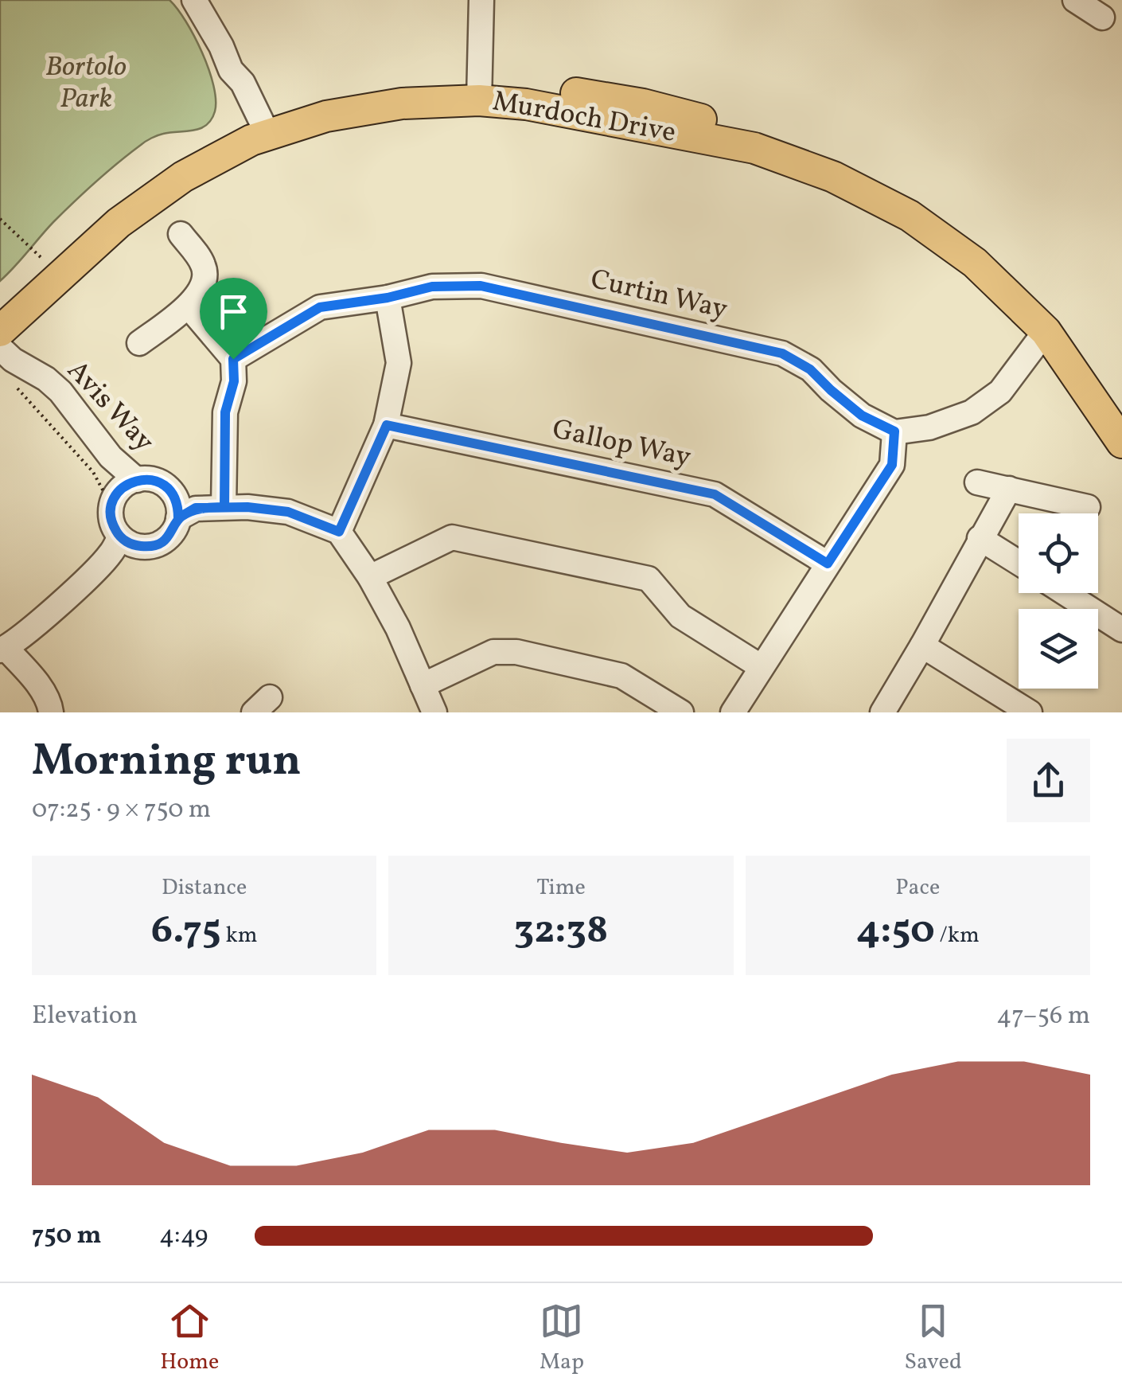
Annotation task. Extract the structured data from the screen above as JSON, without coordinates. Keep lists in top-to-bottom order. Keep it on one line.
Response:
{"streets":{"main road":["Murdoch Drive"],"street":["Curtin Way","Avis Way","Gallop Way"]},"parks":["Bortolo Park"],"page":{"heading":["Morning run","07:25 · 9 × 750 m"],"stats":[["Distance","6.75 km"],["Time","32:38"],["Pace","4:50 /km"]],"chart":["Elevation","47–56 m"],"list":[{"name":"750 m","note":"4:49"}],"tabs":["Home","Map","Saved"]}}
